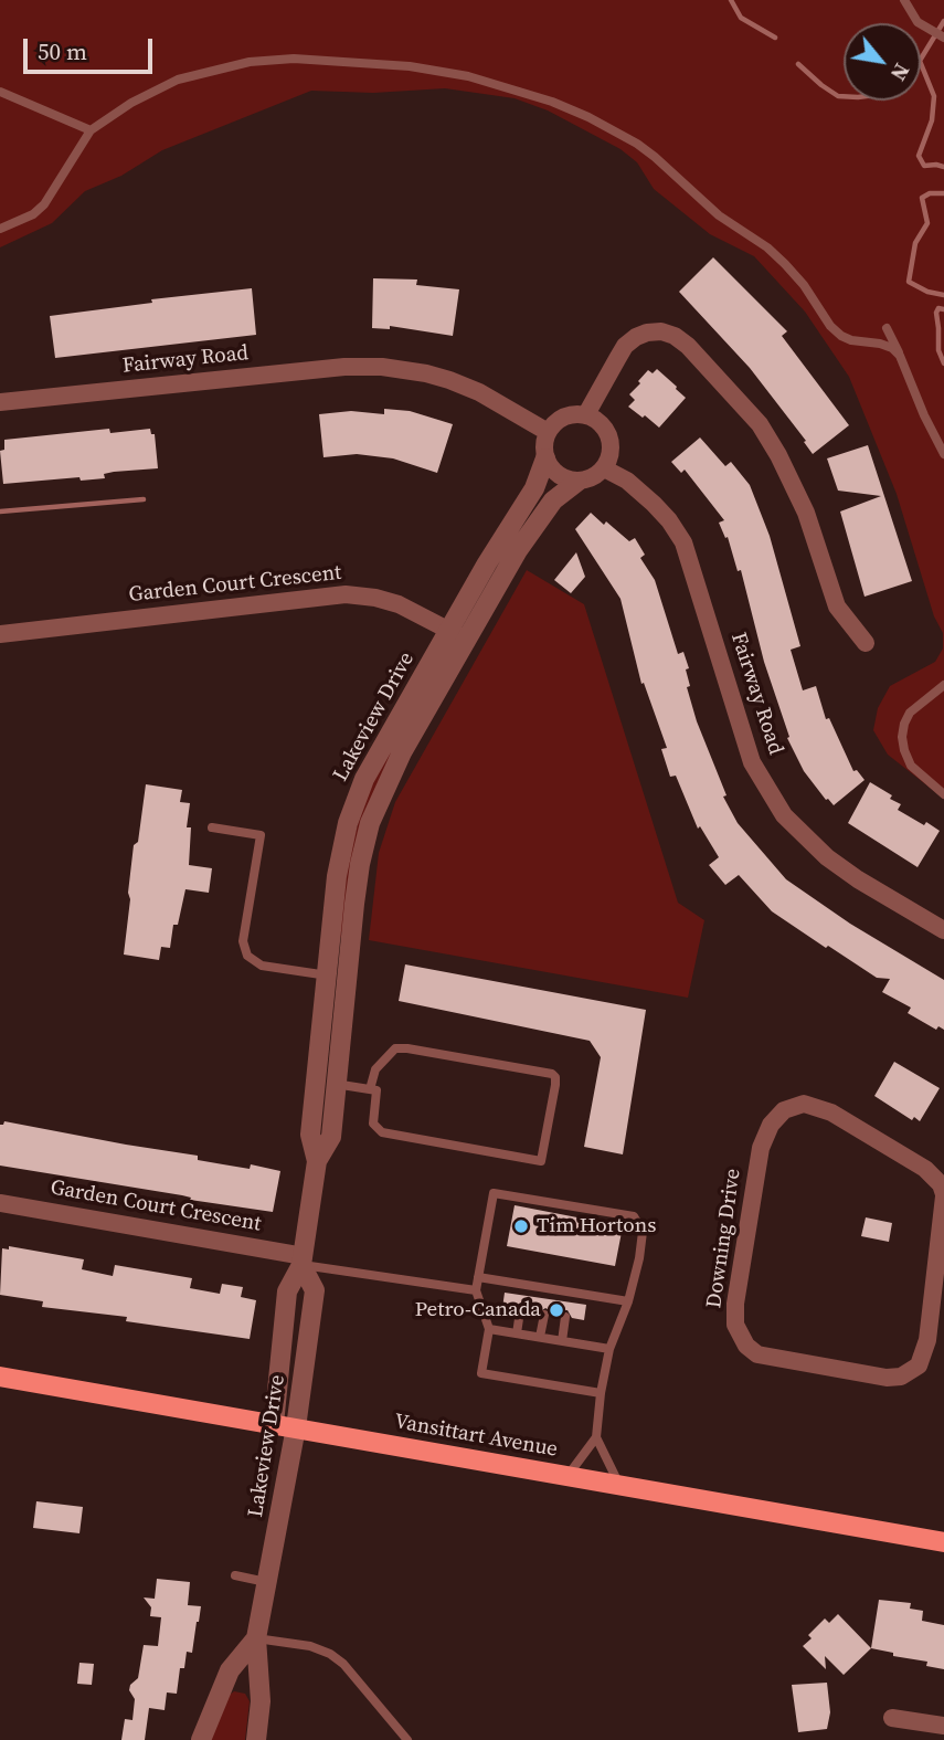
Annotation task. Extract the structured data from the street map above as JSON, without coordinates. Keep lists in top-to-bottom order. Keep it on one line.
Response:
{"streets":{"main road":["Vansittart Avenue"],"street":["Fairway Road","Garden Court Crescent","Lakeview Drive","Downing Drive"]},"crossings":[["Fairway Road","Lakeview Drive"],["Garden Court Crescent","Lakeview Drive"],["Lakeview Drive","Vansittart Avenue"]],"places":["Tim Hortons","Petro-Canada"],"scale_bar":"50 m","north":"bottom right"}
